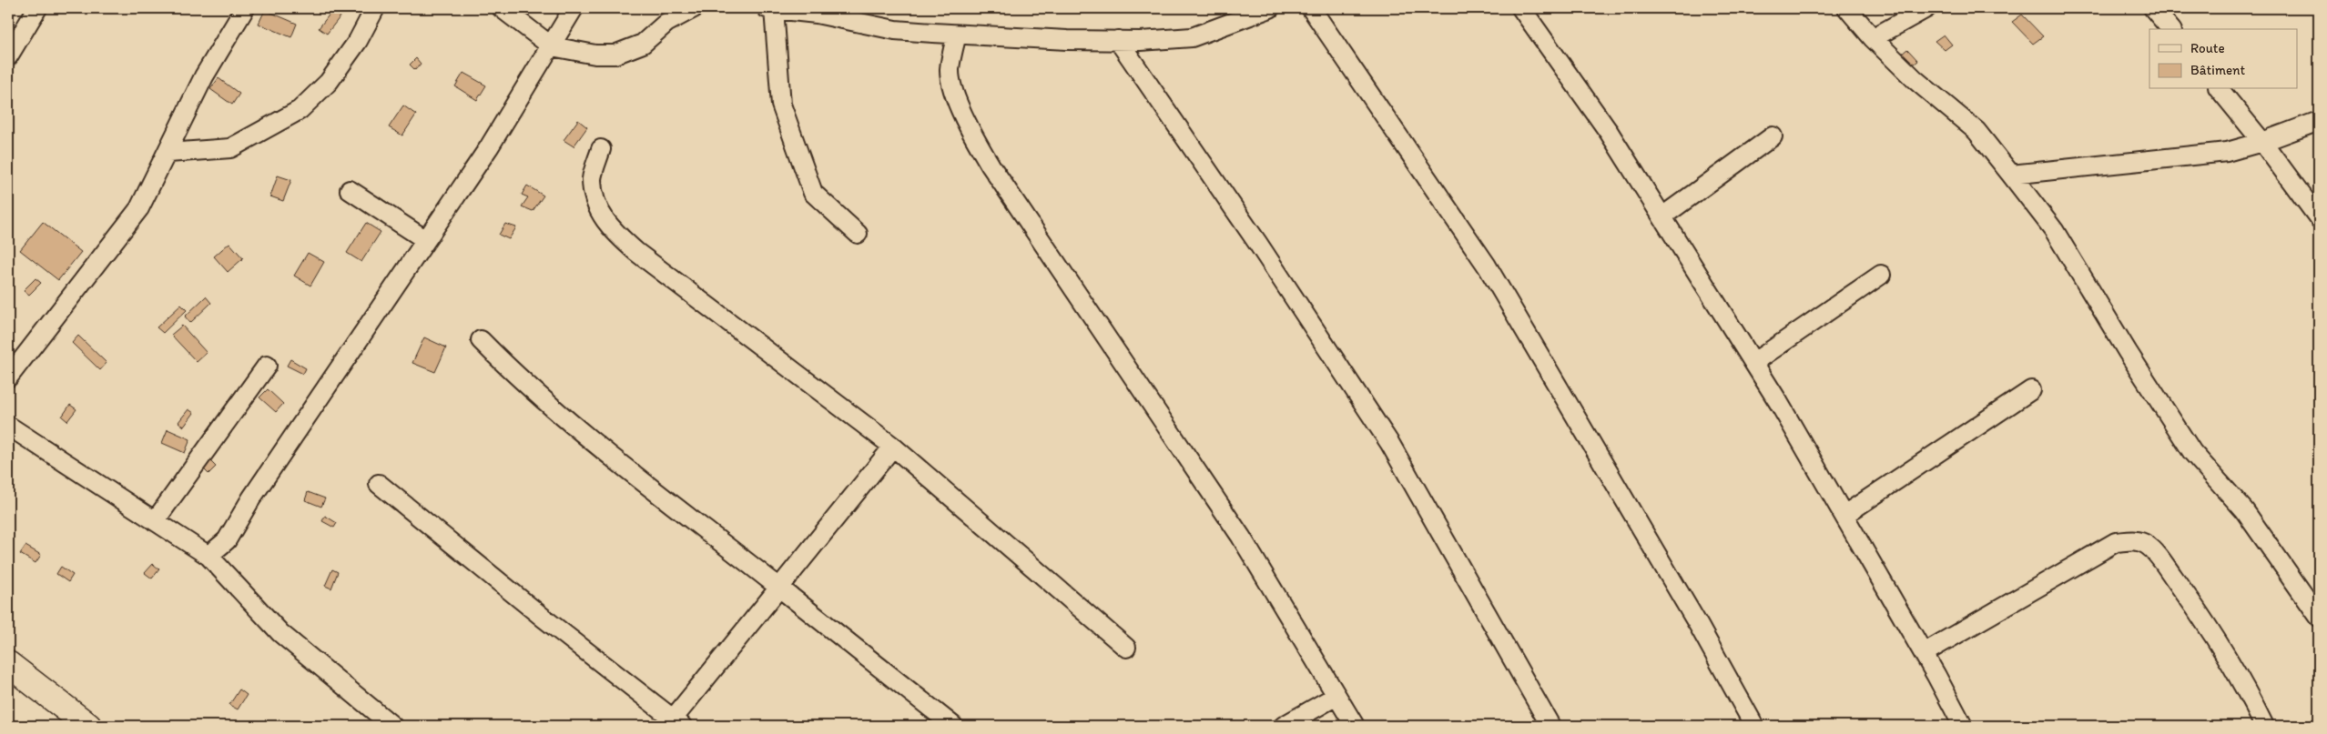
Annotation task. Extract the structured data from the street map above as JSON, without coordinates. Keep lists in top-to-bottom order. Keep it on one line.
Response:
{"legend":["Route","Bâtiment"]}
